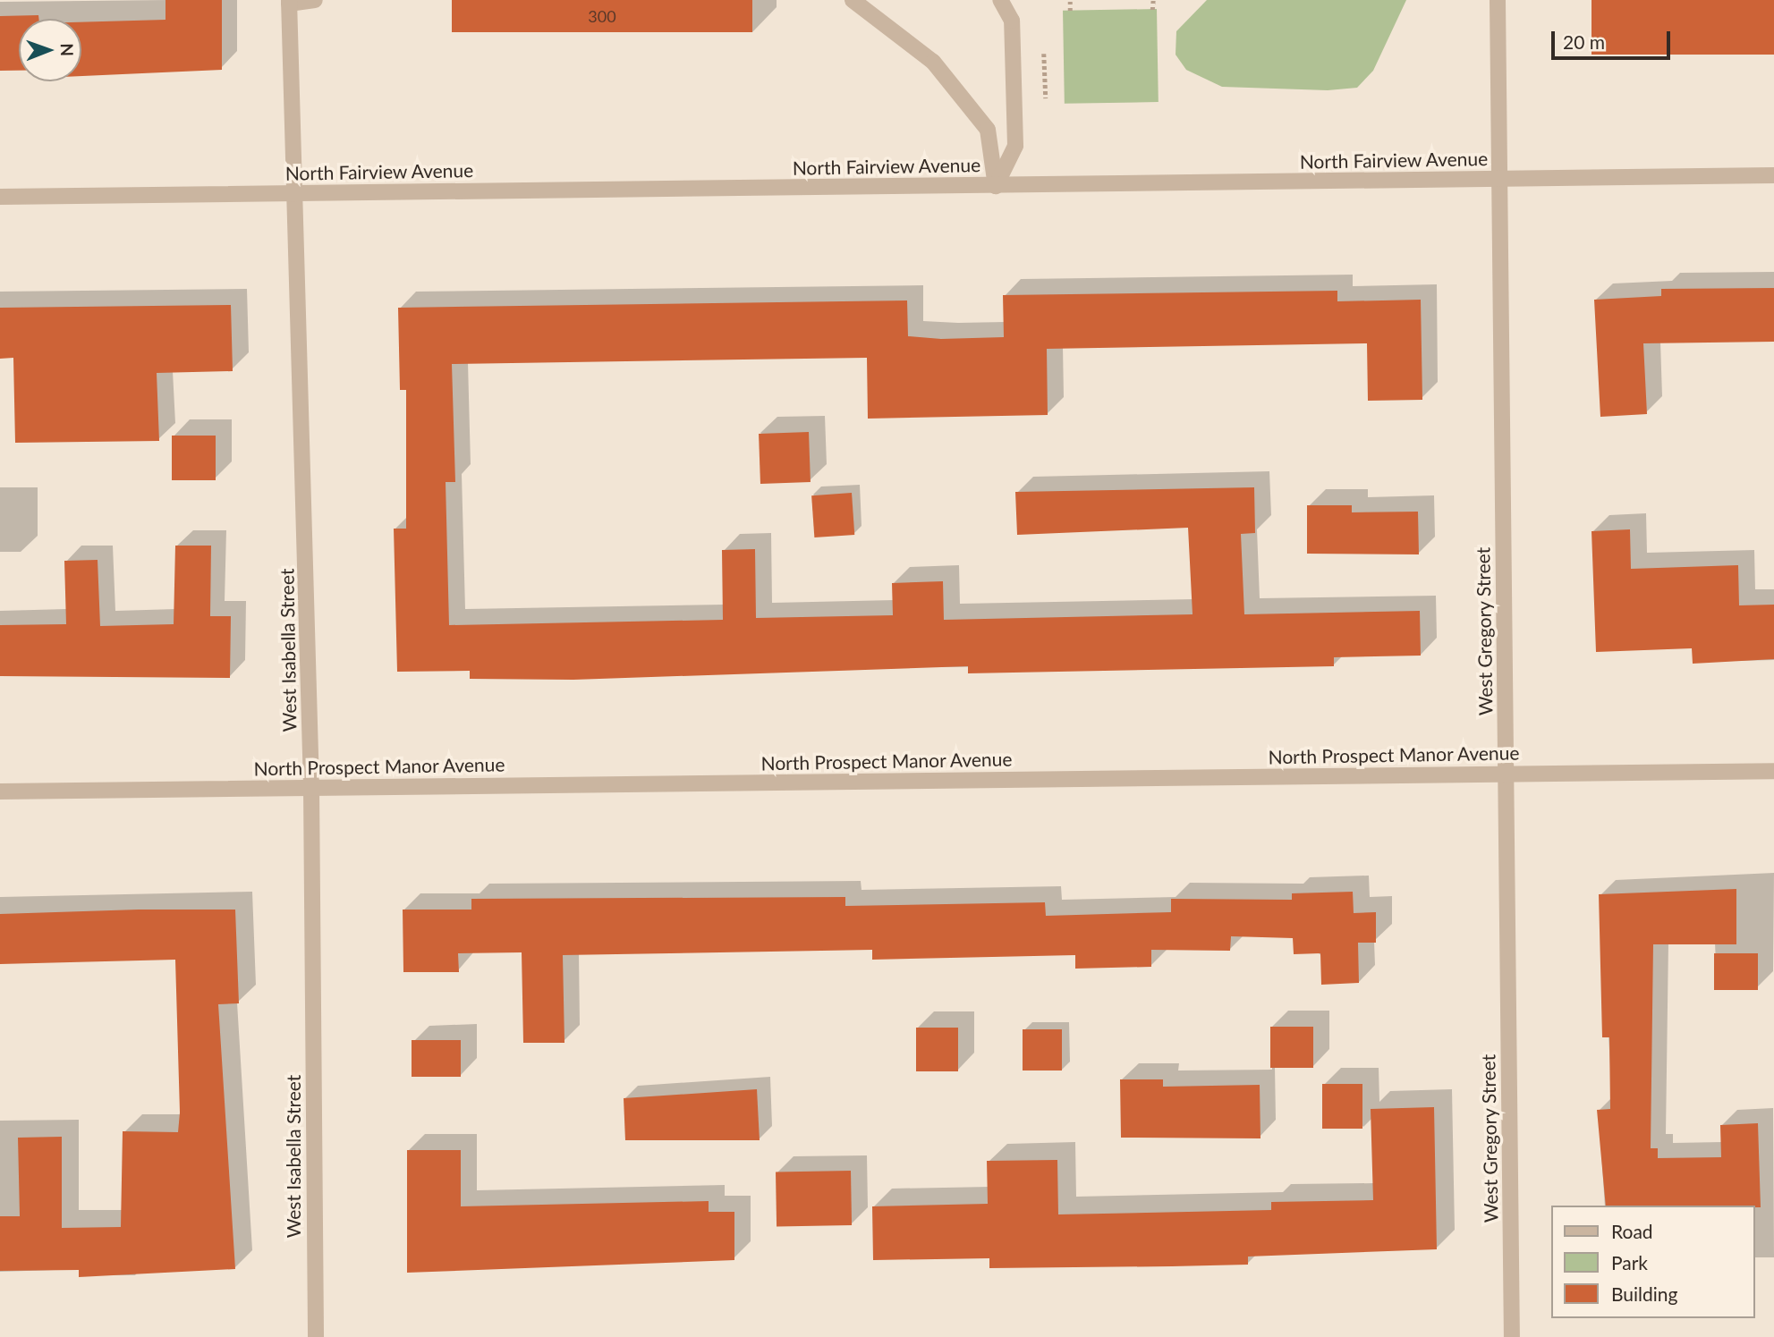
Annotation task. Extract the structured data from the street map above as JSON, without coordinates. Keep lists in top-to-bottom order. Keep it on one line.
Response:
{"streets":{"street":["North Fairview Avenue","West Gregory Street","West Isabella Street","North Prospect Manor Avenue"]},"crossings":[["North Fairview Avenue","West Gregory Street"],["North Fairview Avenue","West Isabella Street"],["West Gregory Street","North Prospect Manor Avenue"],["West Isabella Street","North Prospect Manor Avenue"]],"house_numbers":["300"],"legend":["Road","Park","Building"],"scale_bar":"20 m","north":"right"}
